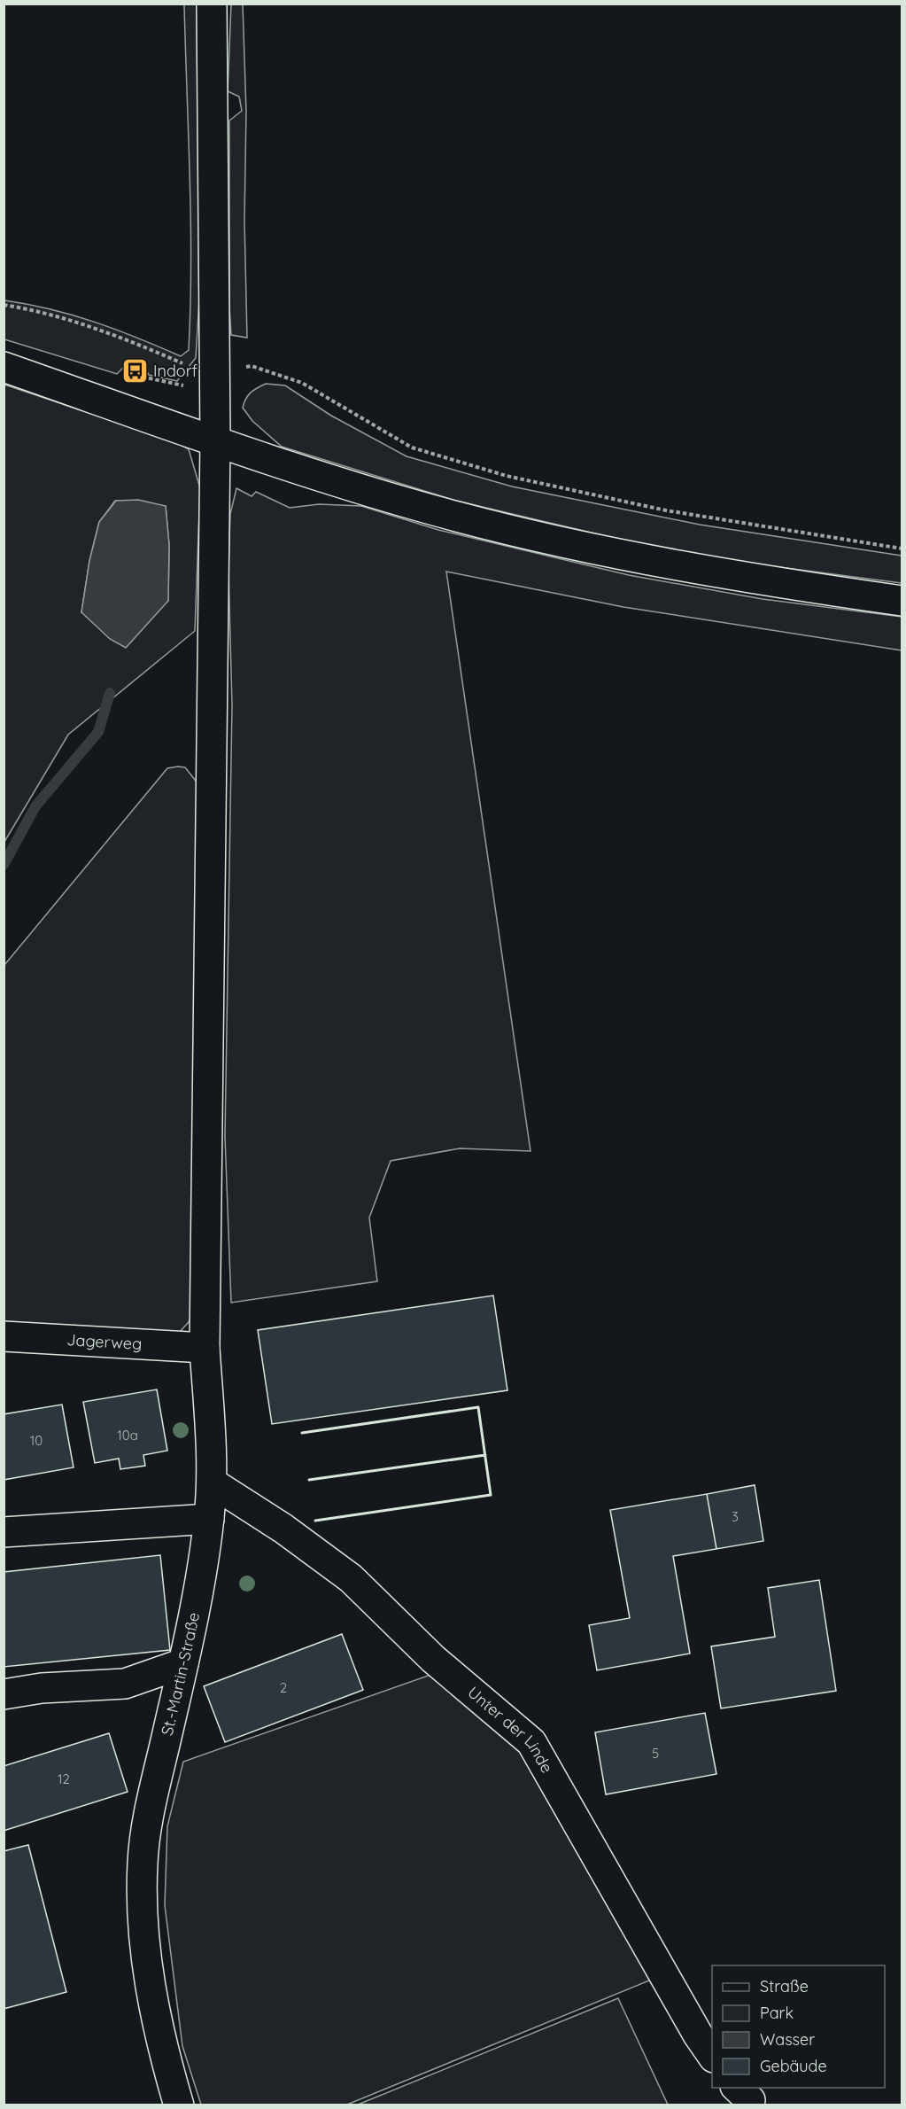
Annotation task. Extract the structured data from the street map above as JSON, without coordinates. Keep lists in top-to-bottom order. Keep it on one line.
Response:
{"streets":{"street":["Jagerweg","St.-Martin-Straße","Unter der Linde"]},"crossings":[["Jagerweg","St.-Martin-Straße"],["St.-Martin-Straße","Unter der Linde"]],"places":{"bus stop":["Indorf"]},"house_numbers":["10a","10","3","2","5","12"],"legend":["Straße","Park","Wasser","Gebäude"]}
